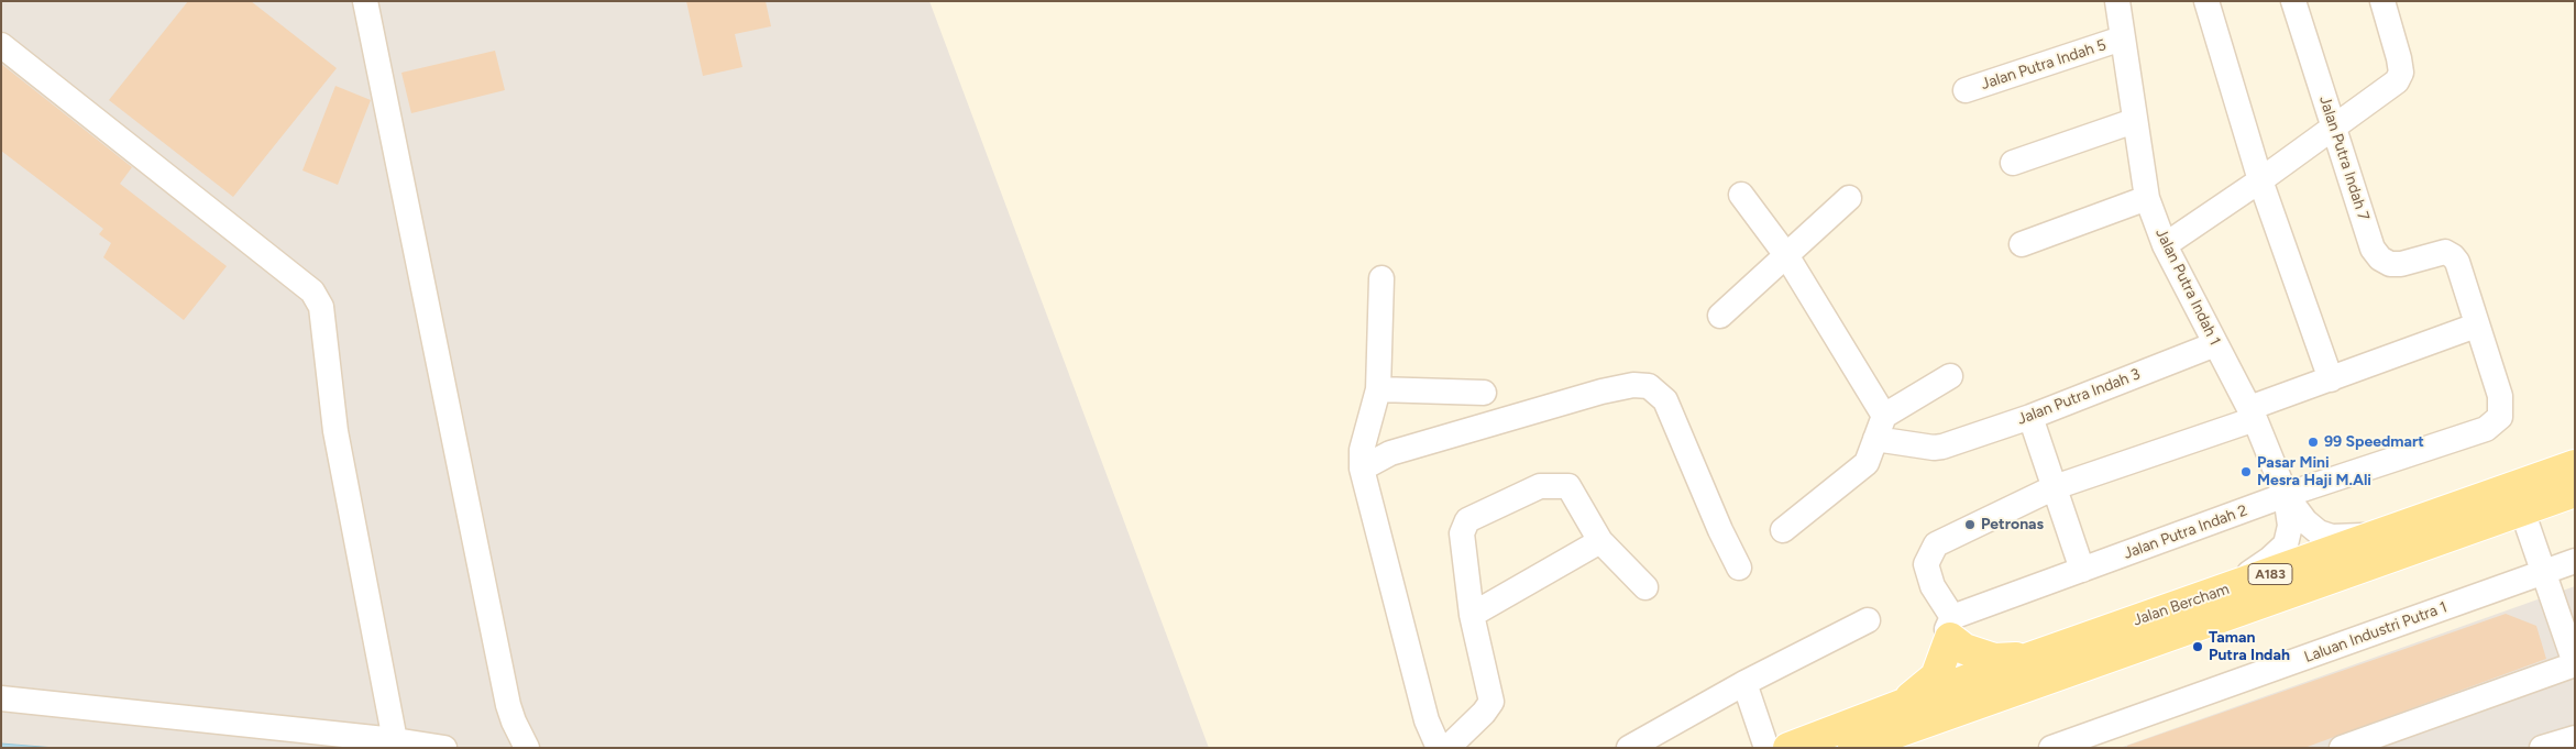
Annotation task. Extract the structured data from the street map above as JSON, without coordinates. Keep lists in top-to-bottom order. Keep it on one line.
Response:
{"streets":{"main road":["A183","Jalan Bercham"],"street":["Jalan Putra Indah 5","Jalan Putra Indah 7","Jalan Putra Indah 1","Jalan Putra Indah 3","Jalan Putra Indah 2","Laluan Industri Putra 1"]},"crossings":[["Jalan Putra Indah 5","Jalan Putra Indah 1"],["Jalan Putra Indah 7","Jalan Putra Indah 2"],["Jalan Putra Indah 1","Jalan Putra Indah 3"],["Jalan Putra Indah 1","Jalan Putra Indah 2"],["Jalan Putra Indah 1","Jalan Bercham"]],"places":["99 Speedmart","Pasar Mini Mesra Haji M.Ali","Petronas","Taman Putra Indah"]}
